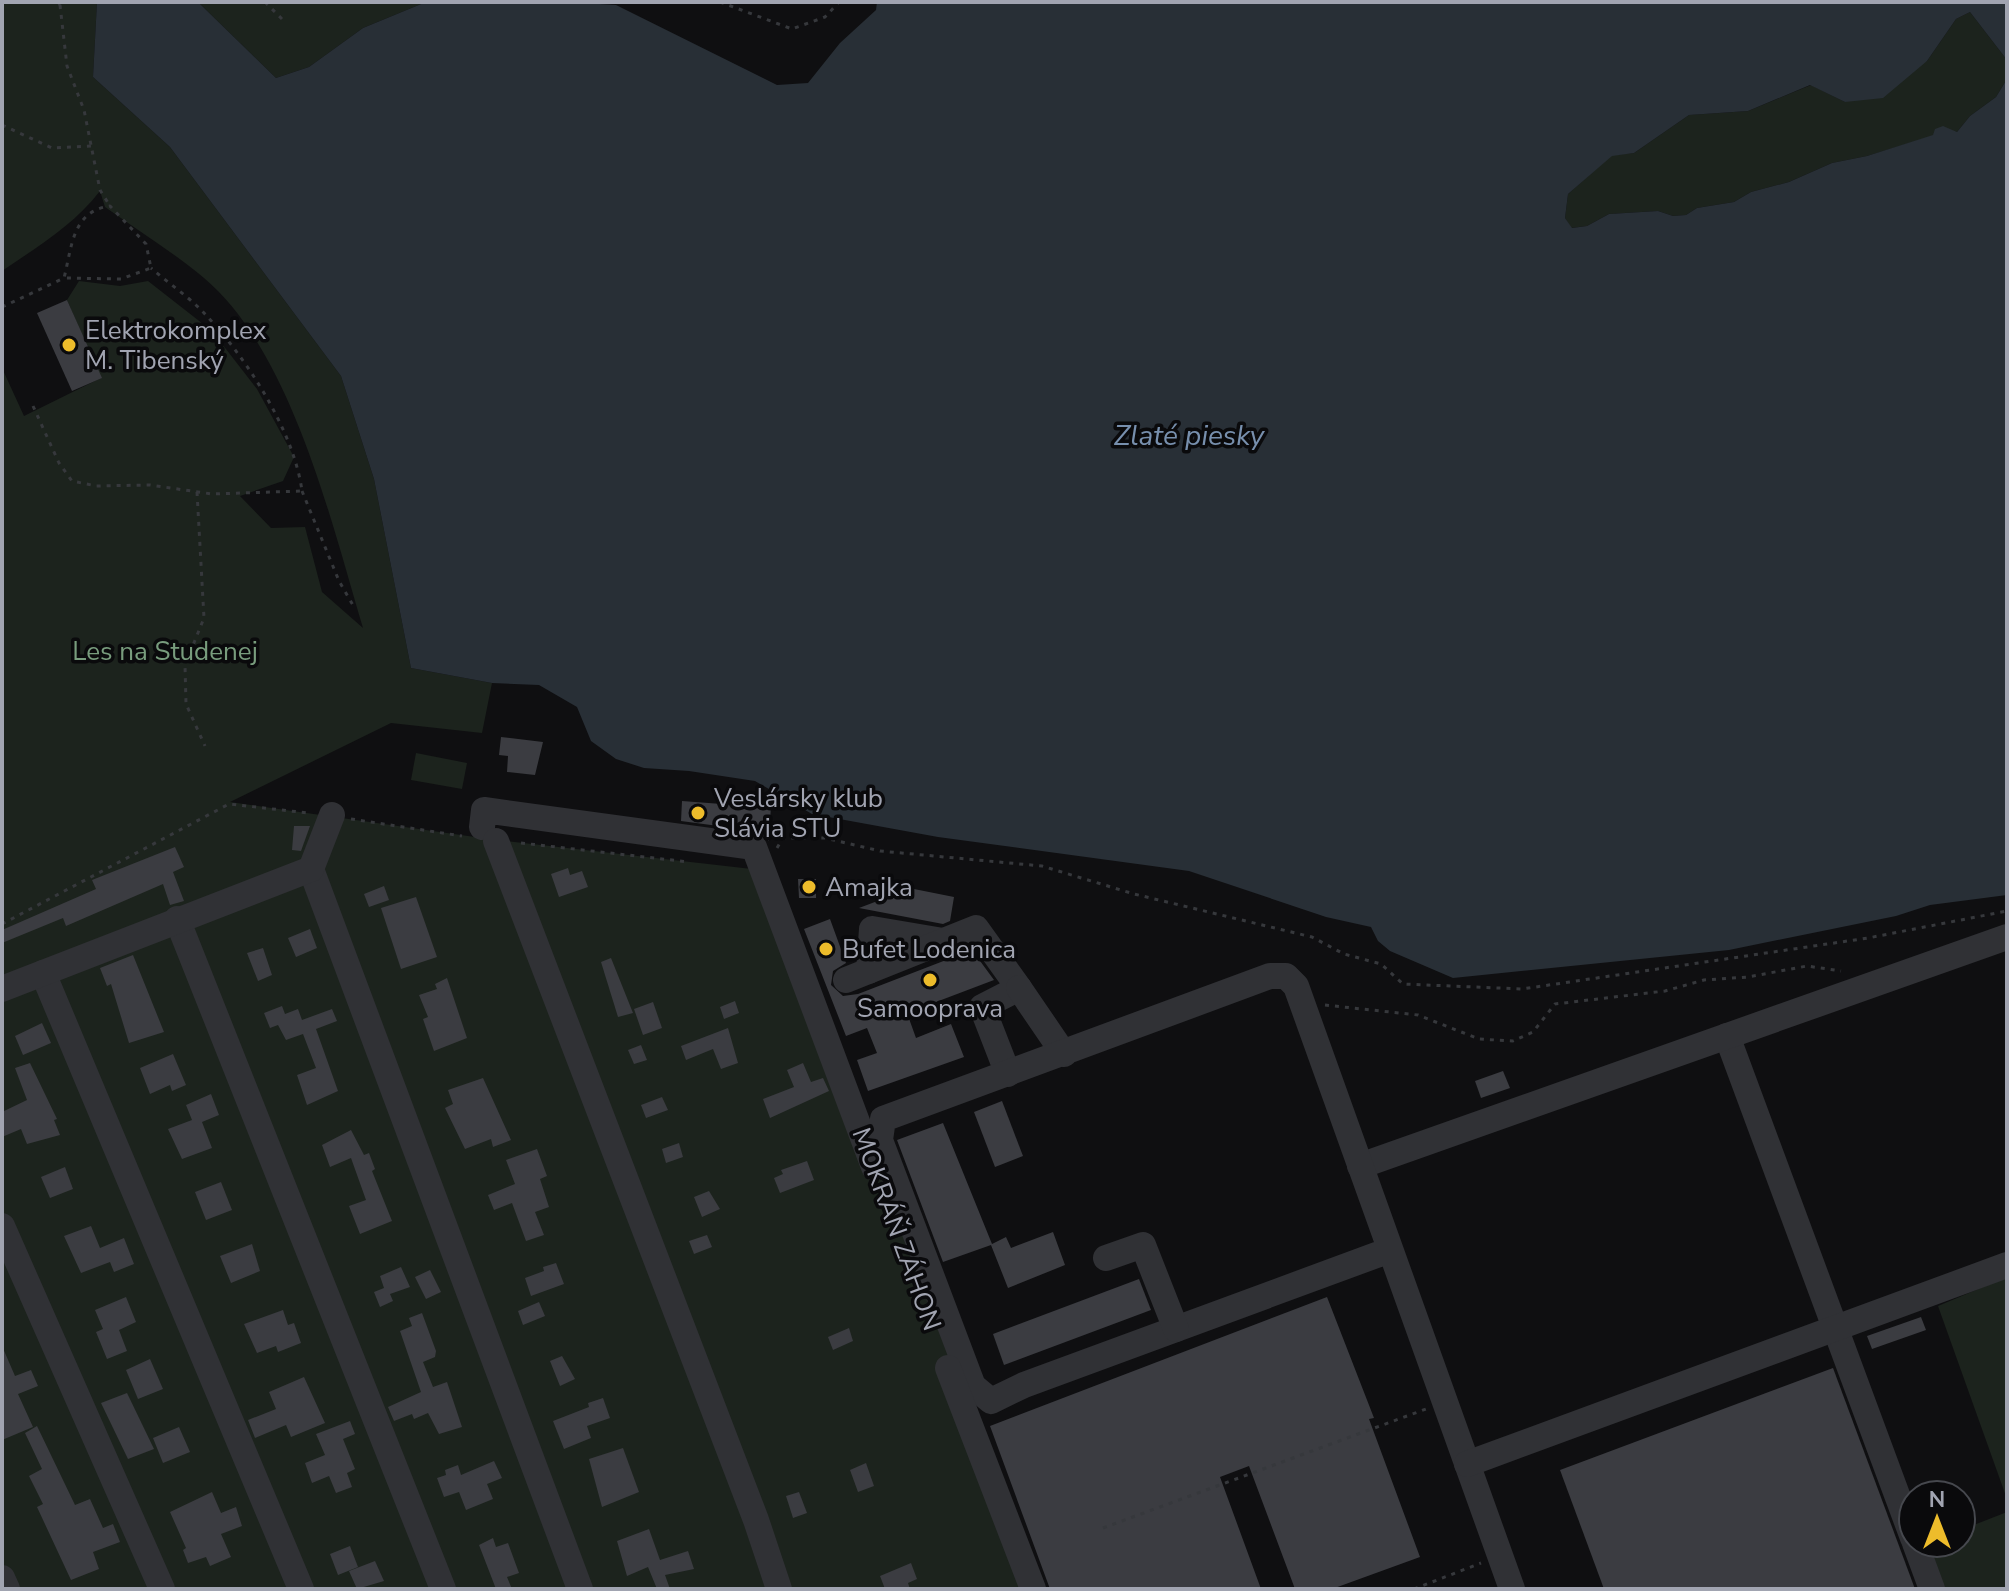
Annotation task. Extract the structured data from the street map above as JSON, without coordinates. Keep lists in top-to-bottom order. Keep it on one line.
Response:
{"streets":{"street":["MOKRÁŇ ZÁHON"]},"water":["Zlaté piesky"],"parks":["Les na Studenej"],"places":["Elektrokomplex M. Tibenský","Veslársky klub Slávia STU","Amajka","Bufet Lodenica","Samooprava"],"north":"top"}
